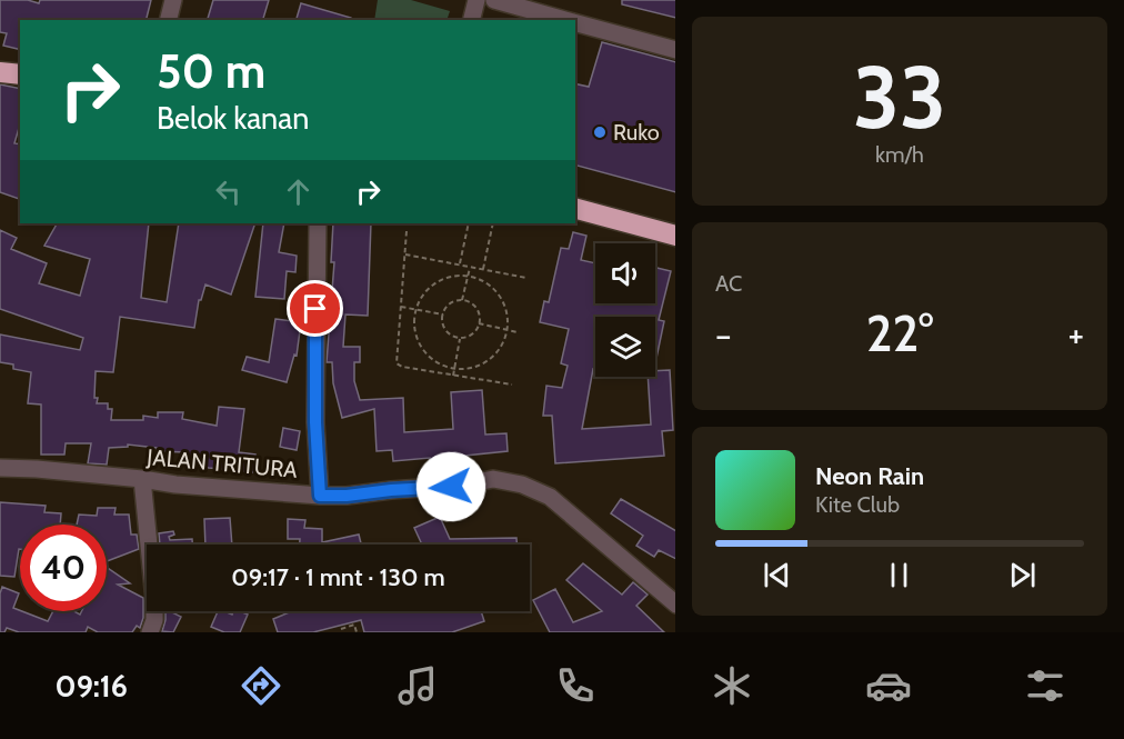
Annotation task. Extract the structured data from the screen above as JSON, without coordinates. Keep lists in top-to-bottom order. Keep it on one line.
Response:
{"streets":{"street":["JALAN TRITURA"]},"places":["Ruko"],"page":{"tile":[["33","km/h"],"AC"],"turn":["50 m","Belok kanan"],"heat":["−","22°","+"],"song":["Neon Rain","Kite Club"],"limit":"40","trip":"09:17 · 1 mnt · 130 m","tabs":"09:16"}}
